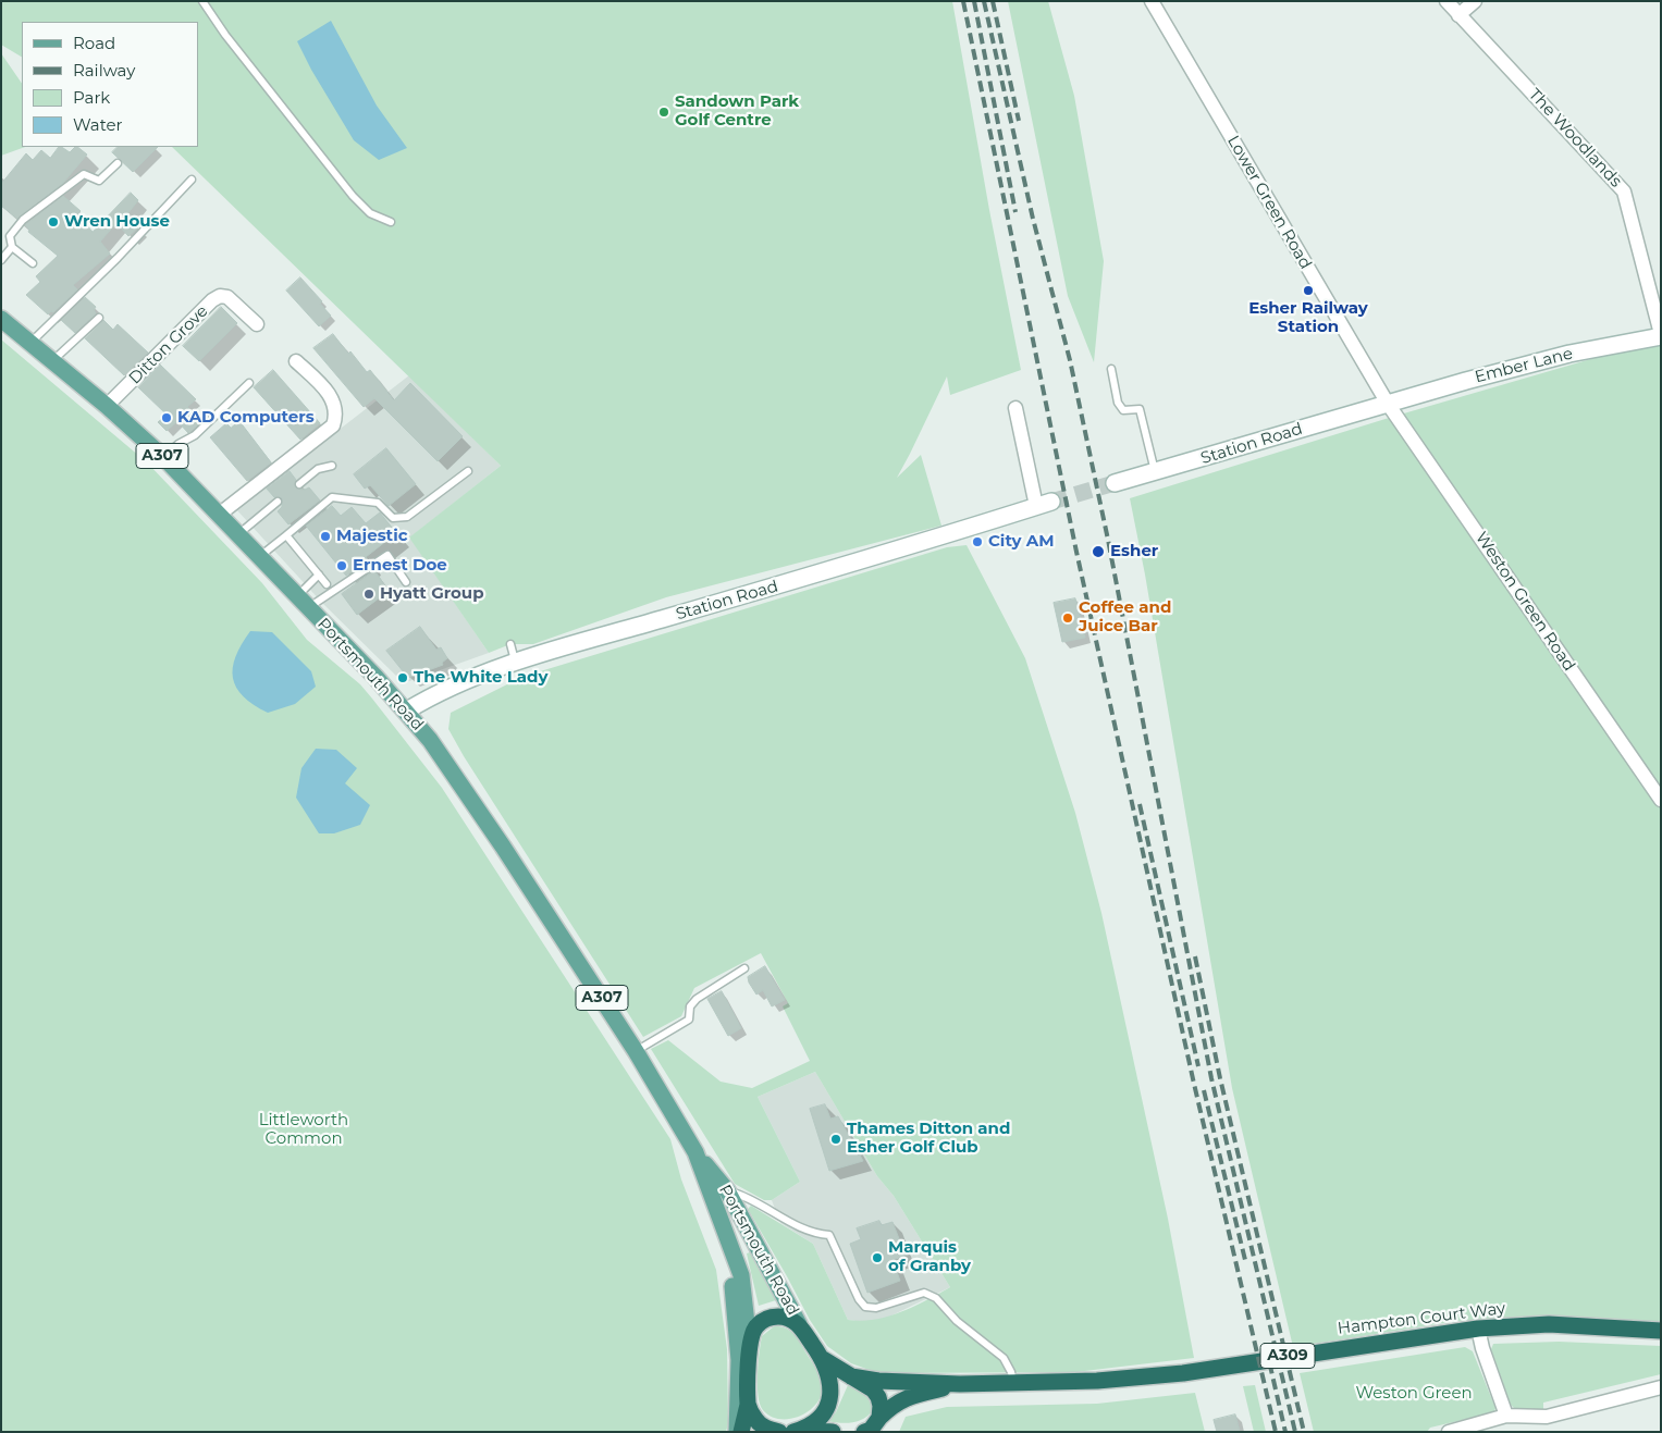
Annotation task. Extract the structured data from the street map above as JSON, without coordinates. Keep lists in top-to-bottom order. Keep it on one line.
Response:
{"streets":{"highway":["Hampton Court Way","A309"],"main road":["Ember Lane","Station Road","A307","Portsmouth Road"],"street":["The Woodlands","Lower Green Road","Ditton Grove","Weston Green Road"]},"crossings":[["The Woodlands","Ember Lane"],["Lower Green Road","Ember Lane"],["Lower Green Road","Station Road"],["Lower Green Road","Weston Green Road"],["Ditton Grove","Portsmouth Road"],["Ember Lane","Station Road"],["Ember Lane","Weston Green Road"],["Station Road","Weston Green Road"],["Station Road","Portsmouth Road"]],"parks":["Littleworth Common","Weston Green"],"places":["Sandown Park Golf Centre","Wren House","Esher Railway Station","KAD Computers","Majestic","City AM","Esher","Ernest Doe","Hyatt Group","Coffee and Juice Bar","The White Lady","Thames Ditton and Esher Golf Club","Marquis of Granby"],"legend":["Road","Railway","Park","Water"]}
